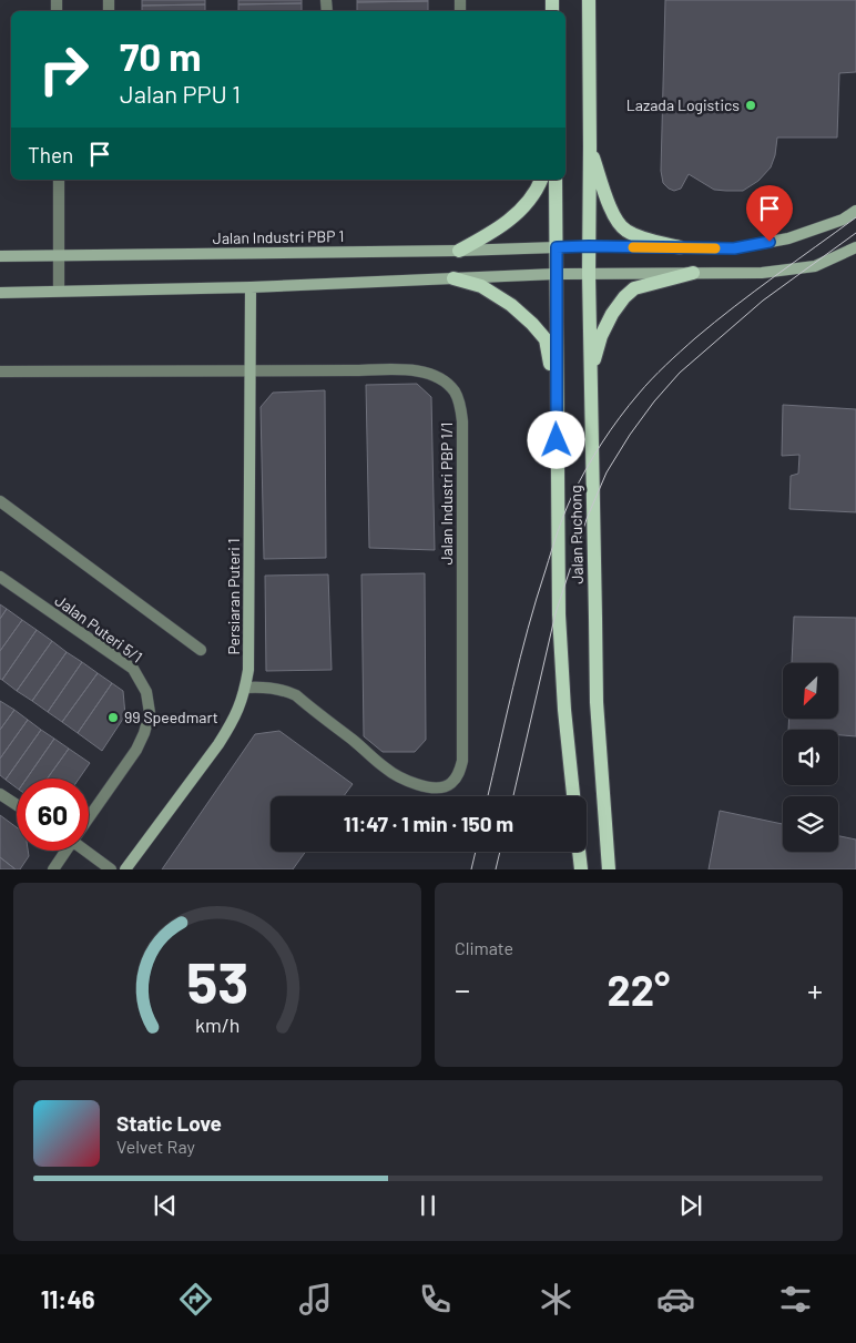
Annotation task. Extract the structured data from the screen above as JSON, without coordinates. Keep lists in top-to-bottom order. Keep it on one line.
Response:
{"streets":{"main road":["Jalan Industri PBP 1","Jalan Puchong","Persiaran Puteri 1"],"street":["Jalan Industri PBP 1/1","Jalan Puteri 5/1"]},"crossings":[["Jalan Industri PBP 1","Jalan Puchong"],["Jalan Industri PBP 1/1","Persiaran Puteri 1"]],"places":["Lazada Logistics","99 Speedmart"],"north":"bottom left","page":{"turn":["70 m","Jalan PPU 1"],"then":"Then","limit":"60","trip":"11:47 · 1 min · 150 m","tile":"Climate","heat":["−","22°","+"],"song":["Static Love","Velvet Ray"],"tabs":"11:46","gauge":["53","km/h"]}}
